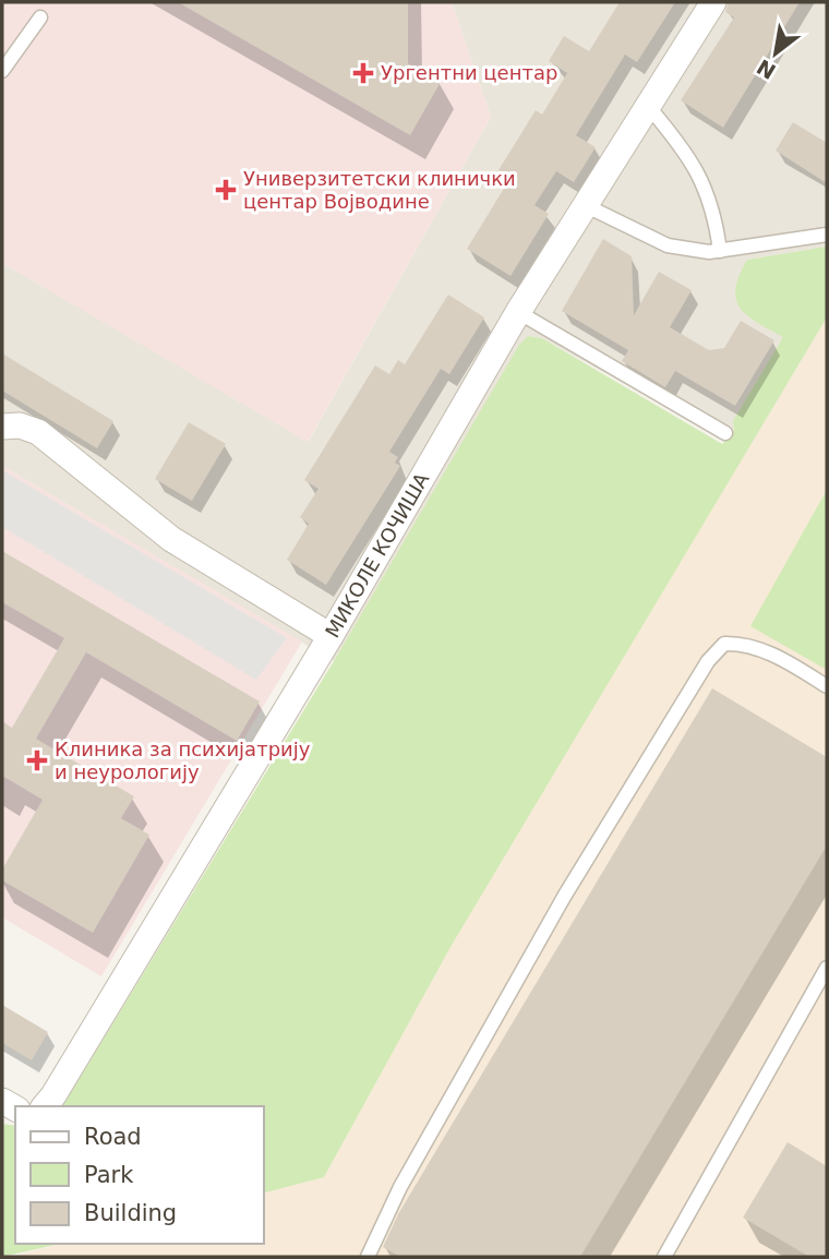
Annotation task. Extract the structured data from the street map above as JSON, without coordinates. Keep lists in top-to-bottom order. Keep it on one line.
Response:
{"streets":{"street":["МИКОЛЕ КОЧИША"]},"places":{"health":["Ургентни центар","Универзитетски клинички центар Војводине","Клиника за психијатрију и неурологију"]},"legend":["Road","Park","Building"],"north":"bottom left"}
